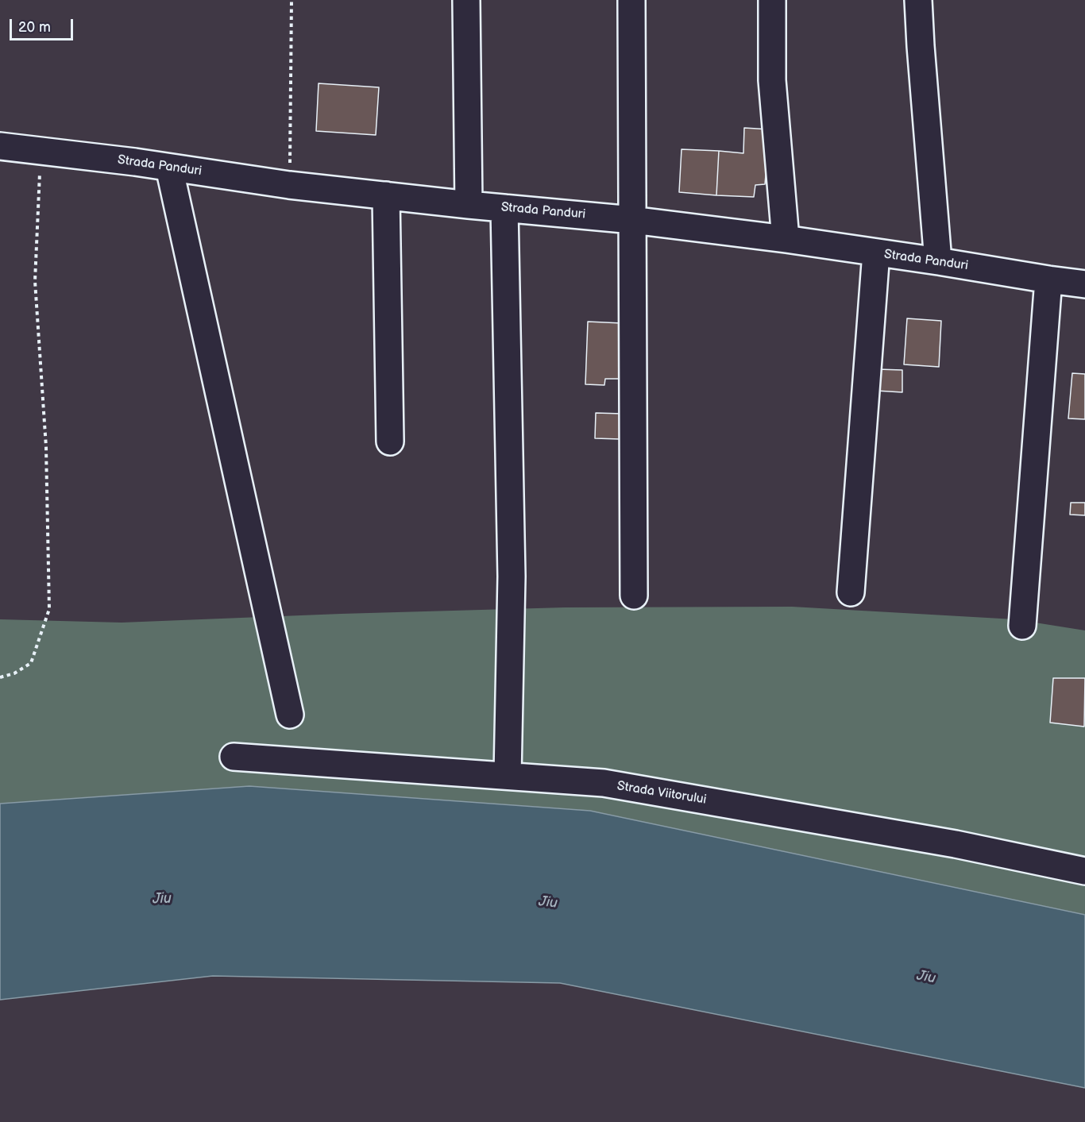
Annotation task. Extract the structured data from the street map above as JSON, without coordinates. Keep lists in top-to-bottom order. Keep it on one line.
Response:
{"streets":{"street":["Strada Panduri","Strada Viitorului"]},"water":["Jiu"],"scale_bar":"20 m"}
